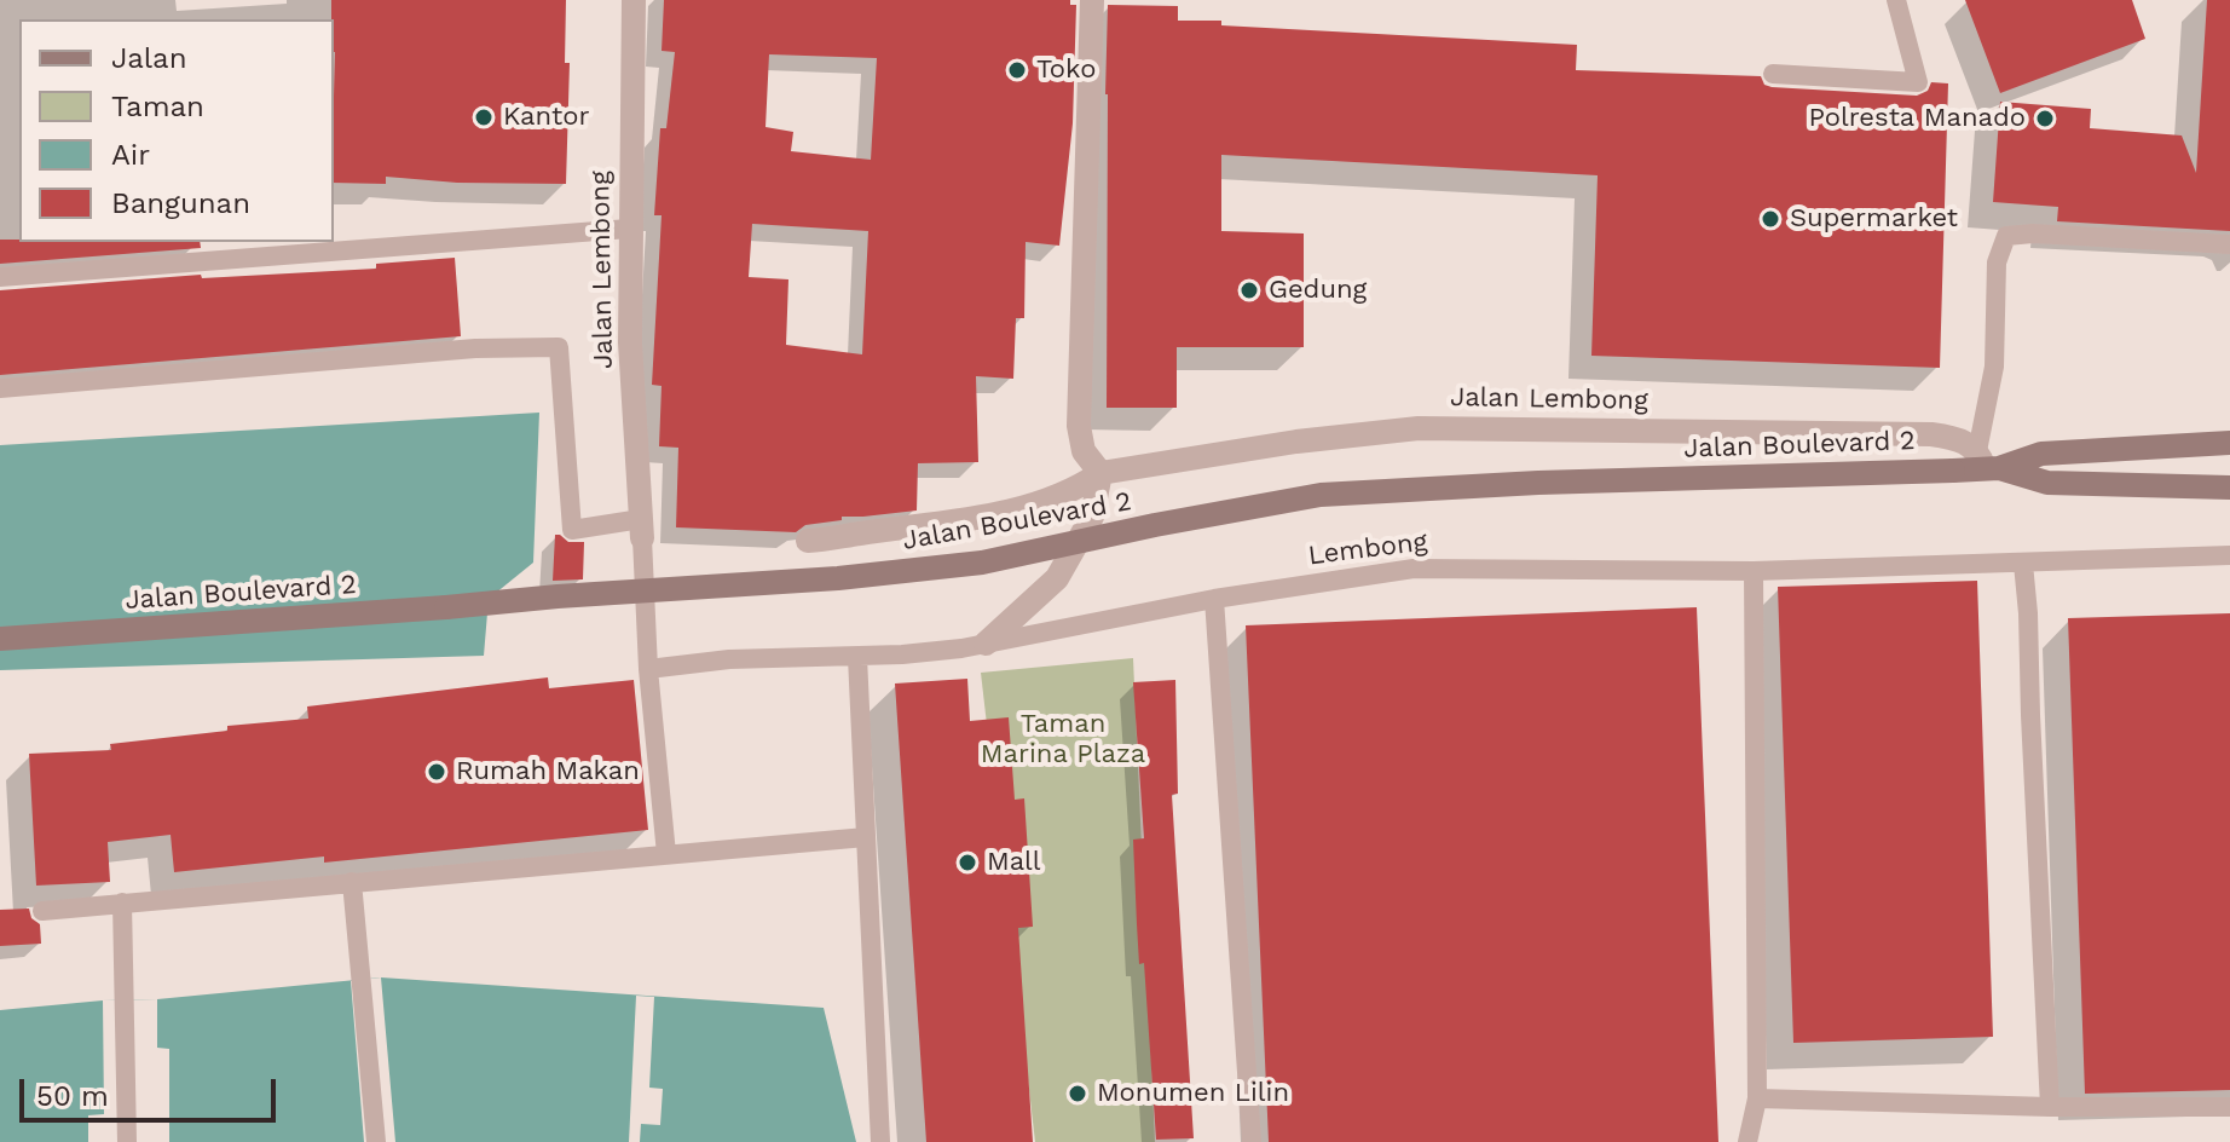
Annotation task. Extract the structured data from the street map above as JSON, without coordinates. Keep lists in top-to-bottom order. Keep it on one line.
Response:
{"streets":{"main road":["Jalan Boulevard 2"],"street":["Jalan Lembong"],"lane":["Lembong"]},"crossings":[["Jalan Lembong","Jalan Boulevard 2"]],"parks":["Taman Marina Plaza"],"places":["Toko","Kantor","Polresta Manado","Supermarket","Gedung","Rumah Makan","Mall","Monumen Lilin"],"legend":["Jalan","Taman","Air","Bangunan"],"scale_bar":"50 m"}
